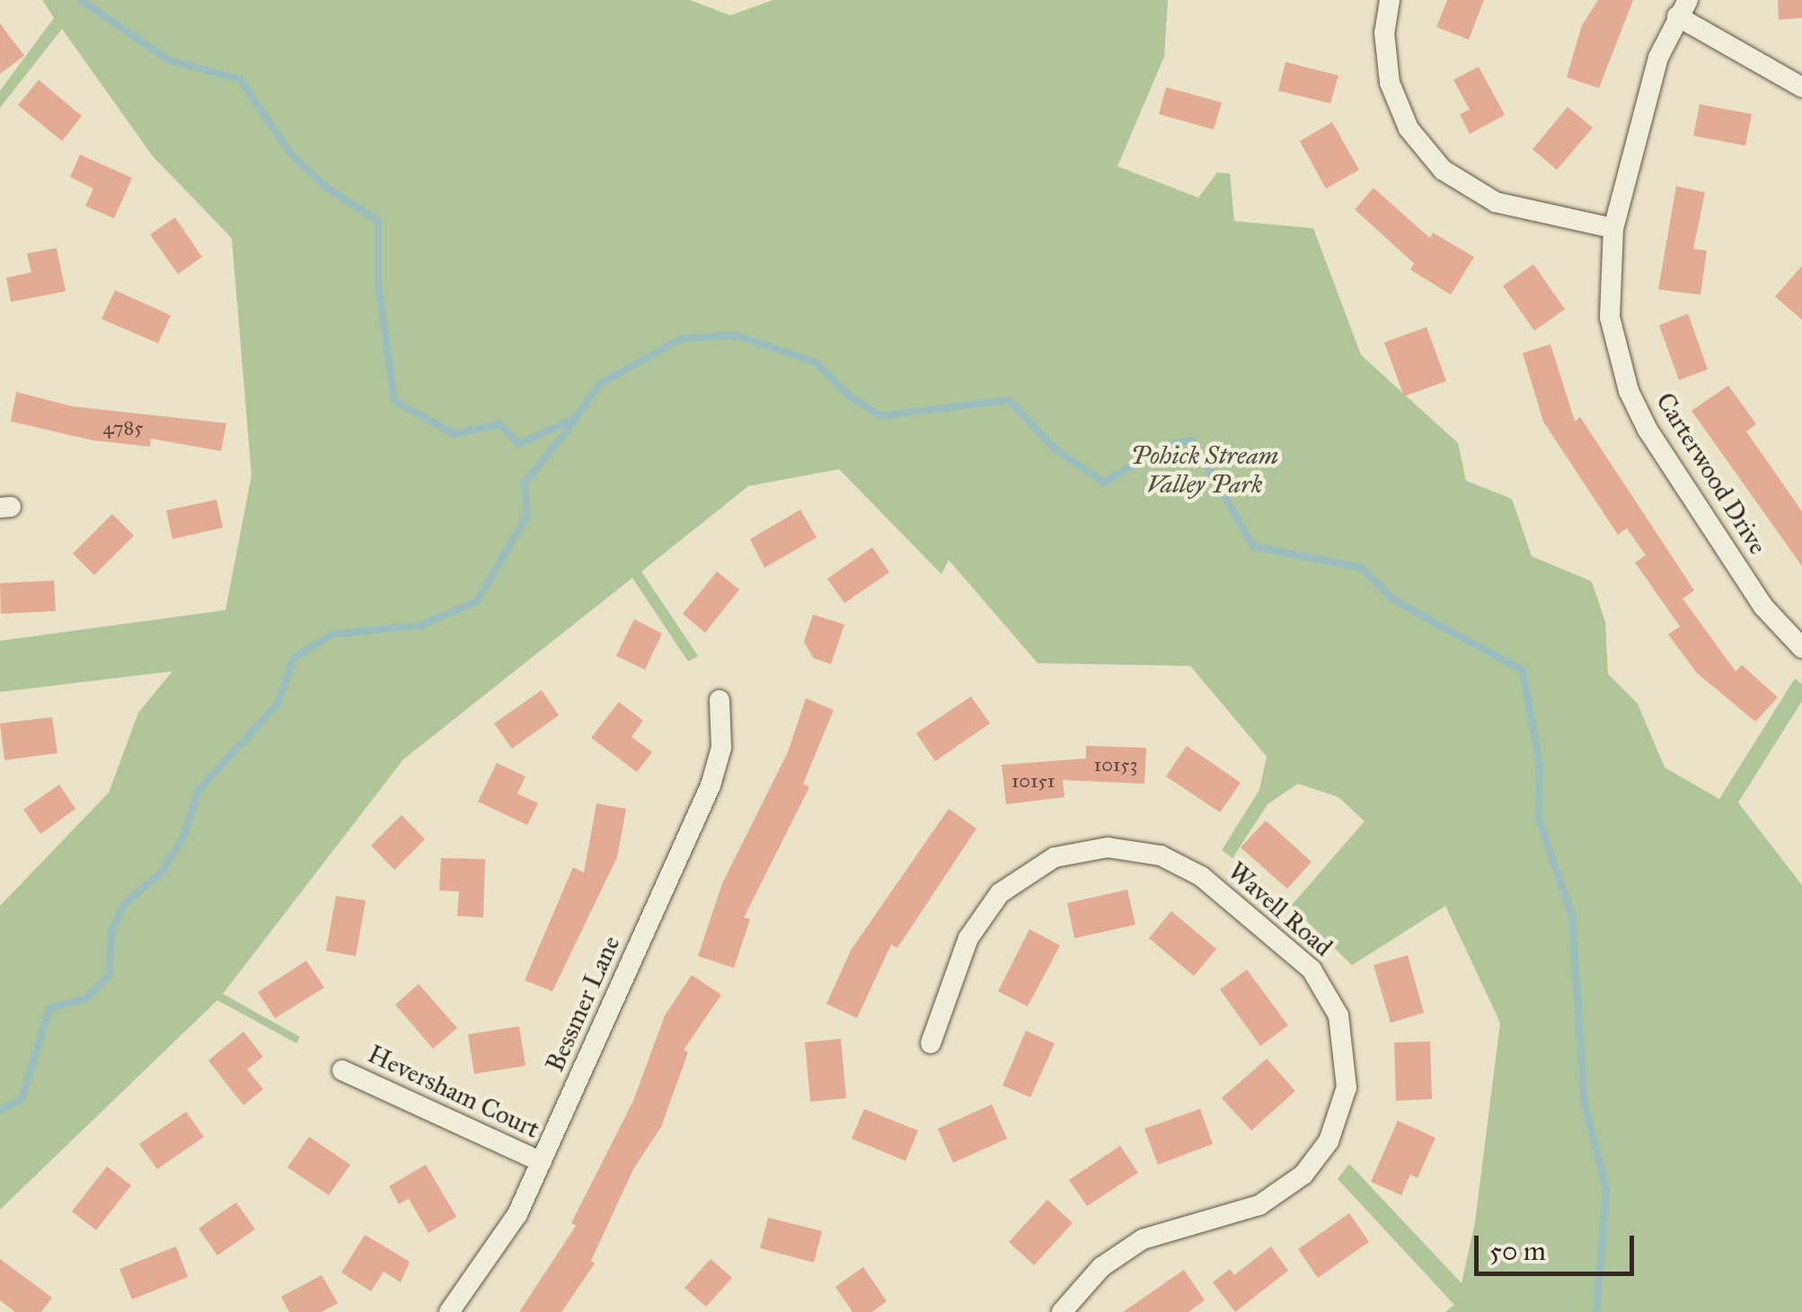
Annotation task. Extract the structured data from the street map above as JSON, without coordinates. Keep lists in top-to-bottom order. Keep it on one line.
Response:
{"streets":{"street":["Carterwood Drive","Wavell Road","Bessmer Lane","Heversham Court"]},"crossings":[["Bessmer Lane","Heversham Court"]],"parks":["Pohick Stream Valley Park"],"house_numbers":["4785","10153","10151"],"scale_bar":"50 m"}
